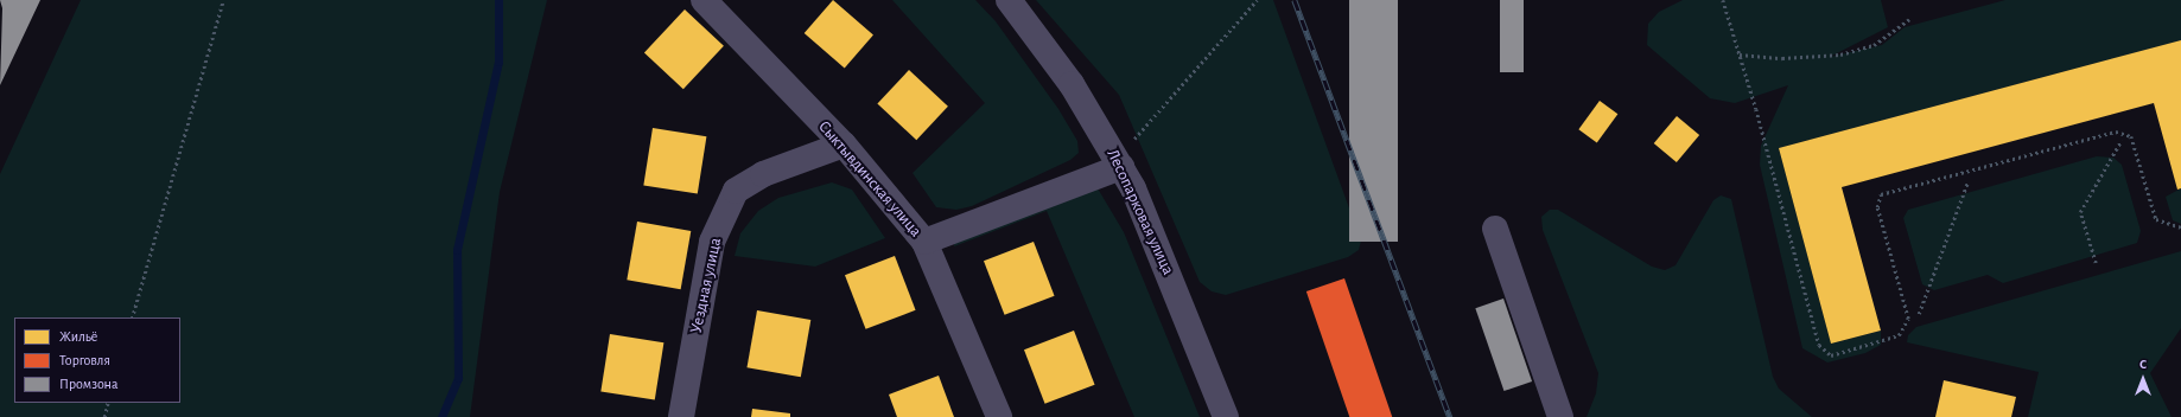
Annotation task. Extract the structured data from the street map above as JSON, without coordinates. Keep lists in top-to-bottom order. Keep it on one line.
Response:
{"streets":{"street":["Сыктывдинская улица","Лесопарковая улица","Уездная улица"]},"crossings":[["Сыктывдинская улица","Уездная улица"]],"legend":["Жильё","Торговля","Промзона"],"north":"top"}
